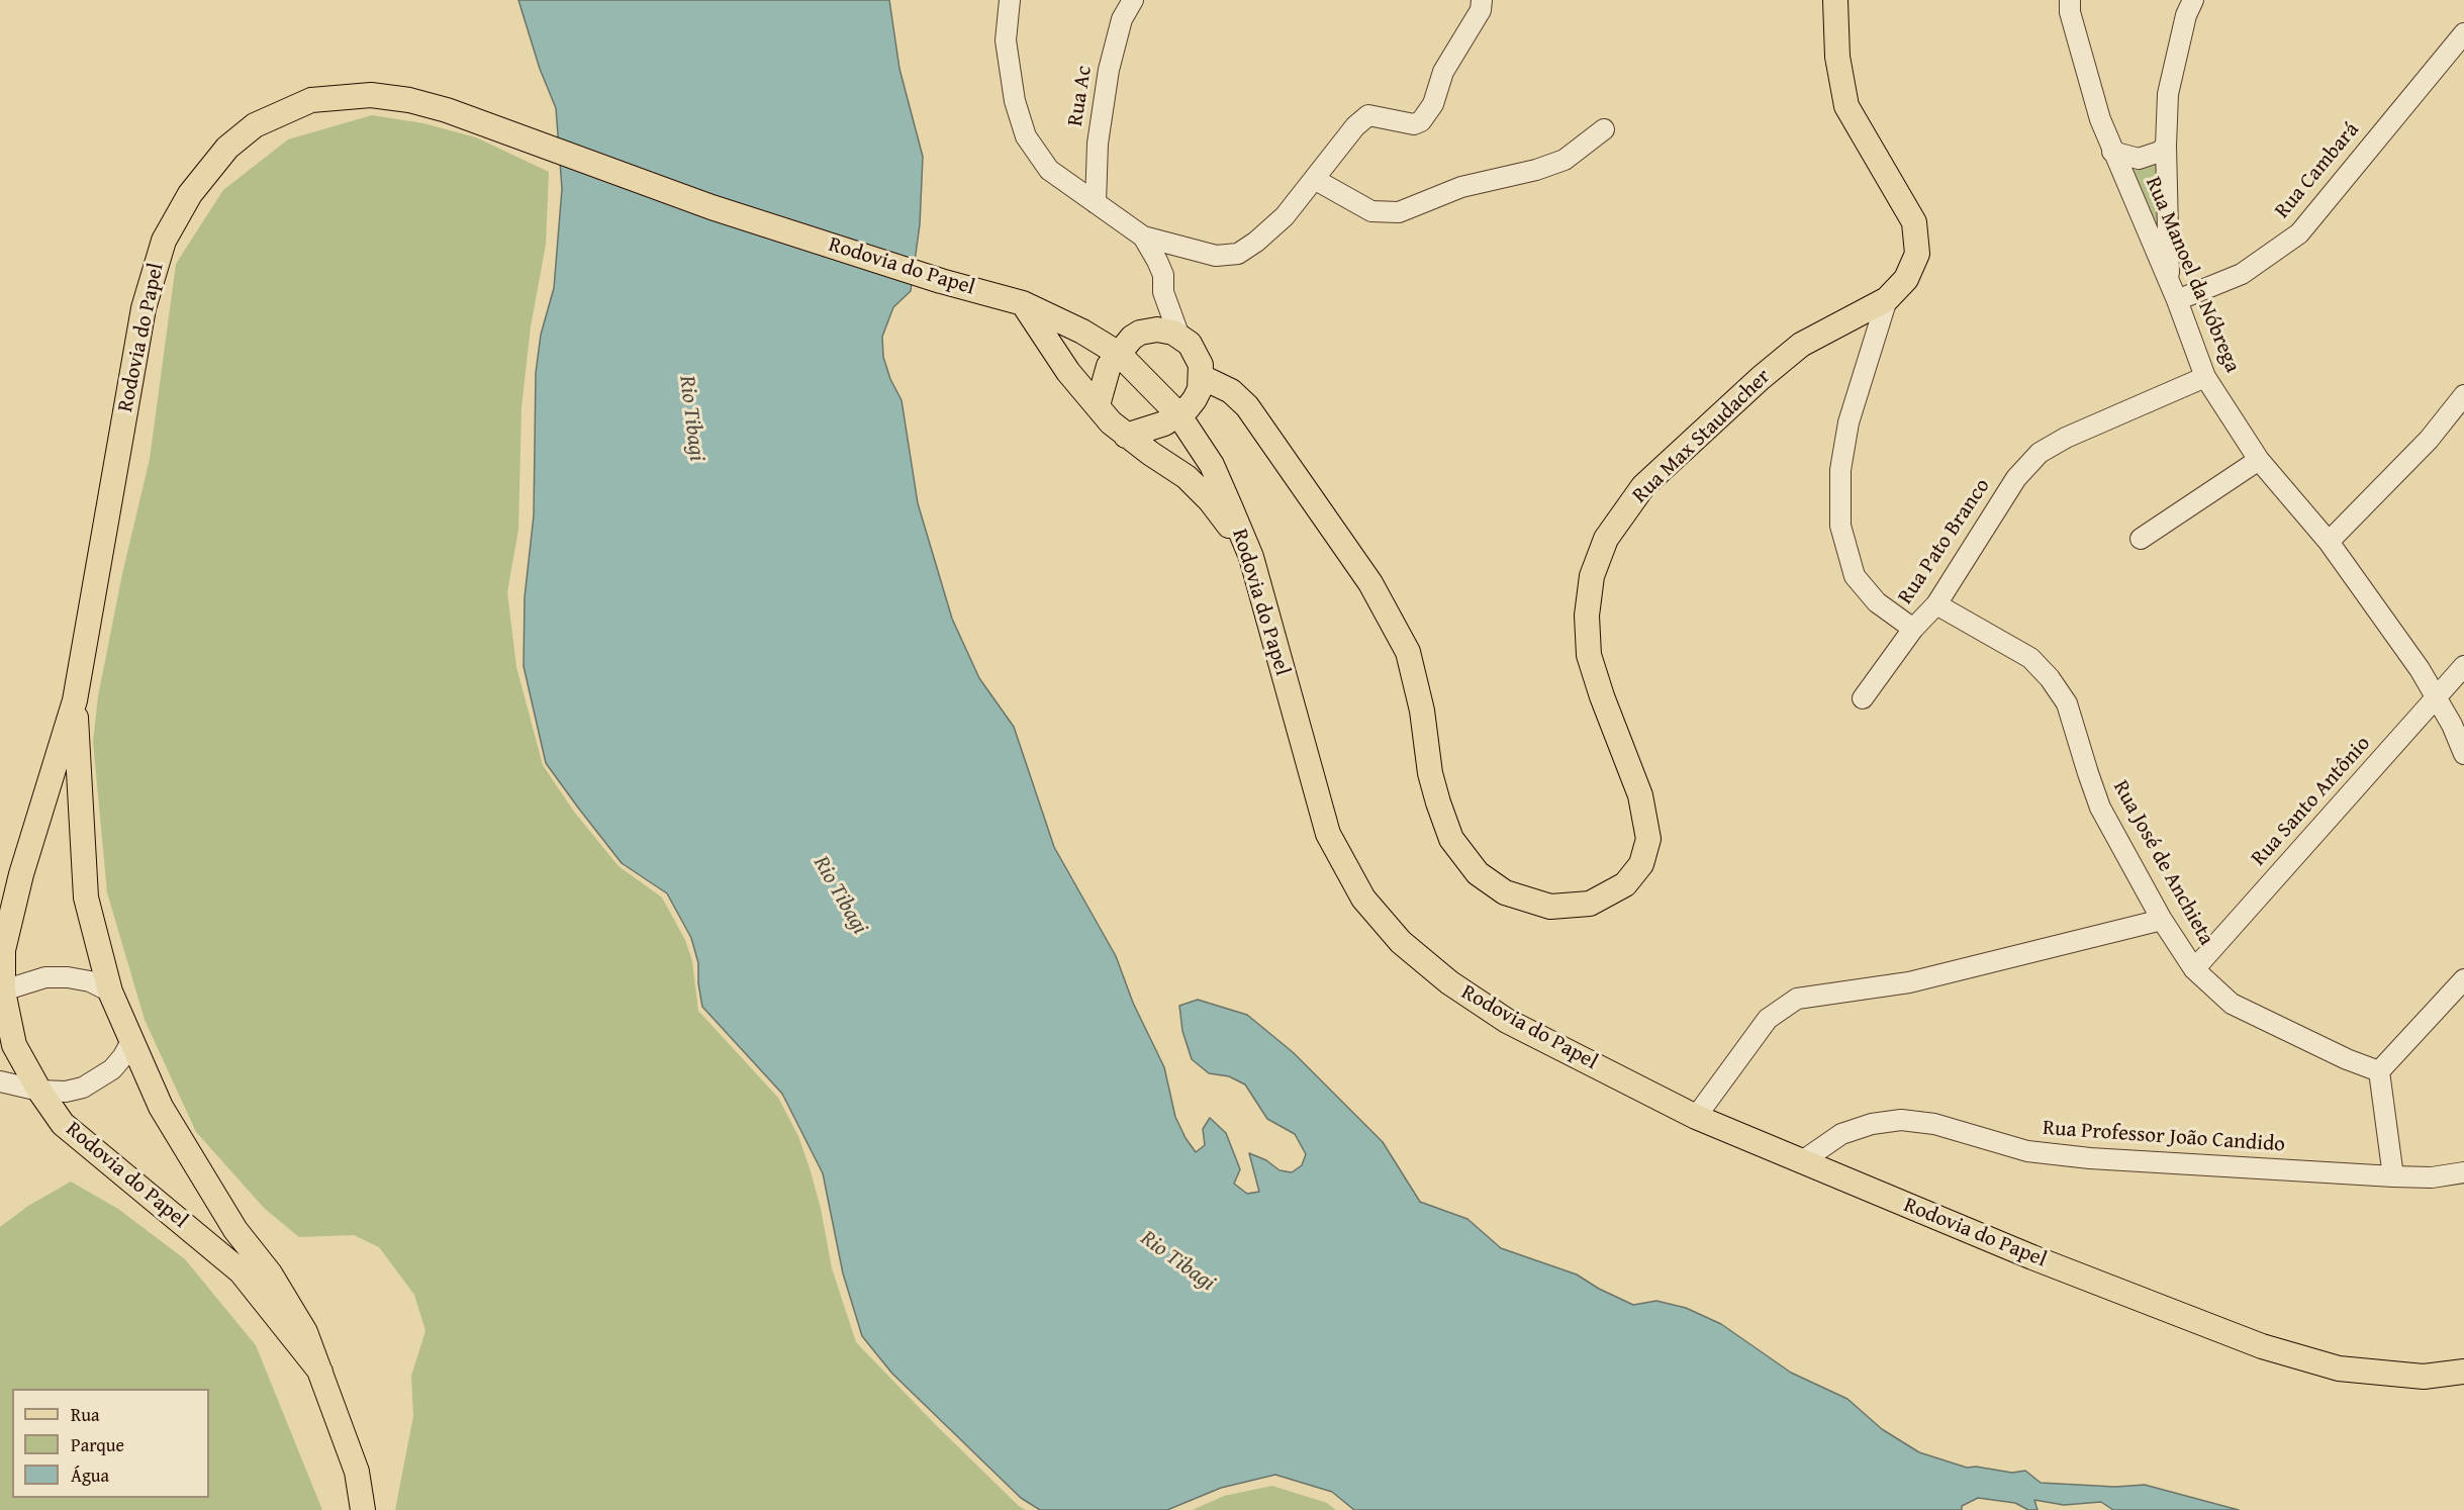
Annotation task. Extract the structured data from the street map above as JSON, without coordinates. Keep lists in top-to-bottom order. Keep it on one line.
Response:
{"streets":{"main road":["Rodovia do Papel","Rua Max Staudacher"],"street":["Rua Ac","Rua Cambará","Rua Manoel da Nóbrega","Rua Pato Branco","Rua Santo Antônio","Rua José de Anchieta","Rua Professor João Candido"]},"crossings":[["Rua Cambará","Rua Manoel da Nóbrega"],["Rodovia do Papel","Rua Professor João Candido"],["Rua Manoel da Nóbrega","Rua Pato Branco"],["Rua Manoel da Nóbrega","Rua Santo Antônio"],["Rua Max Staudacher","Rua Pato Branco"],["Rua Pato Branco","Rua José de Anchieta"],["Rua Santo Antônio","Rua José de Anchieta"]],"water":["Rio Tibagi"],"legend":["Rua","Parque","Água"]}
